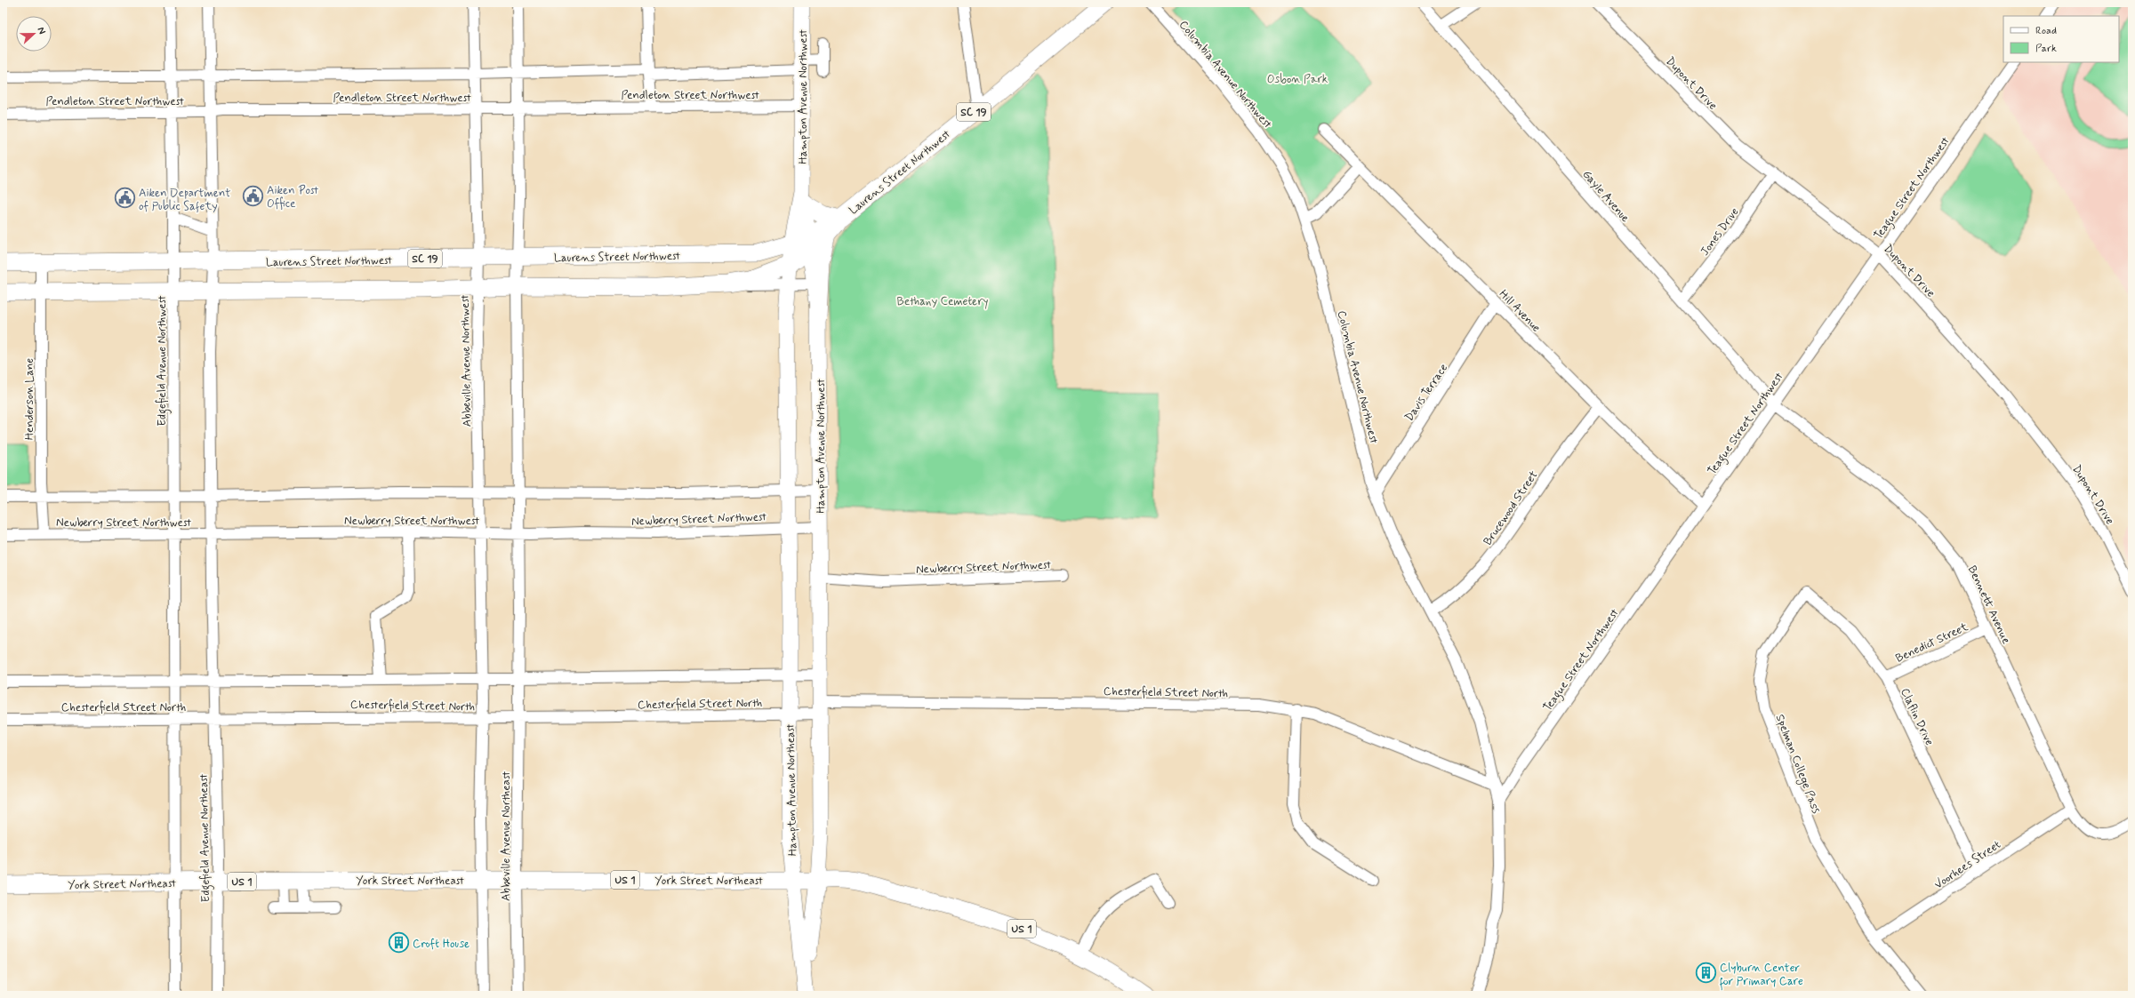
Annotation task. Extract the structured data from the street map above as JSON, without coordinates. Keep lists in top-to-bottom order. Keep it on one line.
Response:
{"streets":{"main road":["SC 19","Laurens Street Northwest","York Street Northeast","US 1"],"street":["Columbia Avenue Northwest","Dupont Drive","Pendleton Street Northwest","Hampton Avenue Northwest","Teague Street Northwest","Gayle Avenue","Jones Drive","Hill Avenue","Edgefield Avenue Northwest","Abbeville Avenue Northwest","Davis Terrace","Henderson Lane","Brucewood Street","Newberry Street Northwest","Bennett Avenue","Benedict Street","Chesterfield Street North","Claflin Drive","Spelman College Pass","Hampton Avenue Northeast","Abbeville Avenue Northeast","Edgefield Avenue Northeast","Voorhees Street"]},"crossings":[["Columbia Avenue Northwest","Teague Street Northwest"],["Columbia Avenue Northwest","Davis Terrace"],["Columbia Avenue Northwest","Brucewood Street"],["Columbia Avenue Northwest","Chesterfield Street North"],["Dupont Drive","Teague Street Northwest"],["Dupont Drive","Jones Drive"],["Pendleton Street Northwest","Hampton Avenue Northwest"],["Pendleton Street Northwest","Edgefield Avenue Northwest"],["Pendleton Street Northwest","Abbeville Avenue Northwest"],["Hampton Avenue Northwest","Laurens Street Northwest"],["Hampton Avenue Northwest","Newberry Street Northwest"],["Hampton Avenue Northwest","Chesterfield Street North"],["Hampton Avenue Northwest","Hampton Avenue Northeast"],["Laurens Street Northwest","Edgefield Avenue Northwest"],["Laurens Street Northwest","Abbeville Avenue Northwest"],["Laurens Street Northwest","Henderson Lane"],["Teague Street Northwest","Gayle Avenue"],["Teague Street Northwest","Hill Avenue"],["Teague Street Northwest","Bennett Avenue"],["Gayle Avenue","Jones Drive"],["Gayle Avenue","Bennett Avenue"],["Hill Avenue","Davis Terrace"],["Hill Avenue","Brucewood Street"],["Edgefield Avenue Northwest","Newberry Street Northwest"],["Edgefield Avenue Northwest","Chesterfield Street North"],["Abbeville Avenue Northwest","Newberry Street Northwest"],["Abbeville Avenue Northwest","Chesterfield Street North"],["Abbeville Avenue Northwest","Abbeville Avenue Northeast"],["Henderson Lane","Newberry Street Northwest"],["Bennett Avenue","Benedict Street"],["Bennett Avenue","Voorhees Street"],["Benedict Street","Claflin Drive"],["Chesterfield Street North","Hampton Avenue Northeast"],["Chesterfield Street North","Abbeville Avenue Northeast"],["Chesterfield Street North","Edgefield Avenue Northeast"],["Claflin Drive","Spelman College Pass"],["Claflin Drive","Voorhees Street"],["Spelman College Pass","Voorhees Street"],["Hampton Avenue Northeast","York Street Northeast"],["Abbeville Avenue Northeast","York Street Northeast"],["Edgefield Avenue Northeast","York Street Northeast"]],"parks":["Osbon Park","Bethany Cemetery"],"places":{"public building":["Aiken Post Office","Aiken Department of Public Safety"],"building":["Croft House","Clyburn Center for Primary Care"]},"legend":["Road","Park"],"north":"right"}
